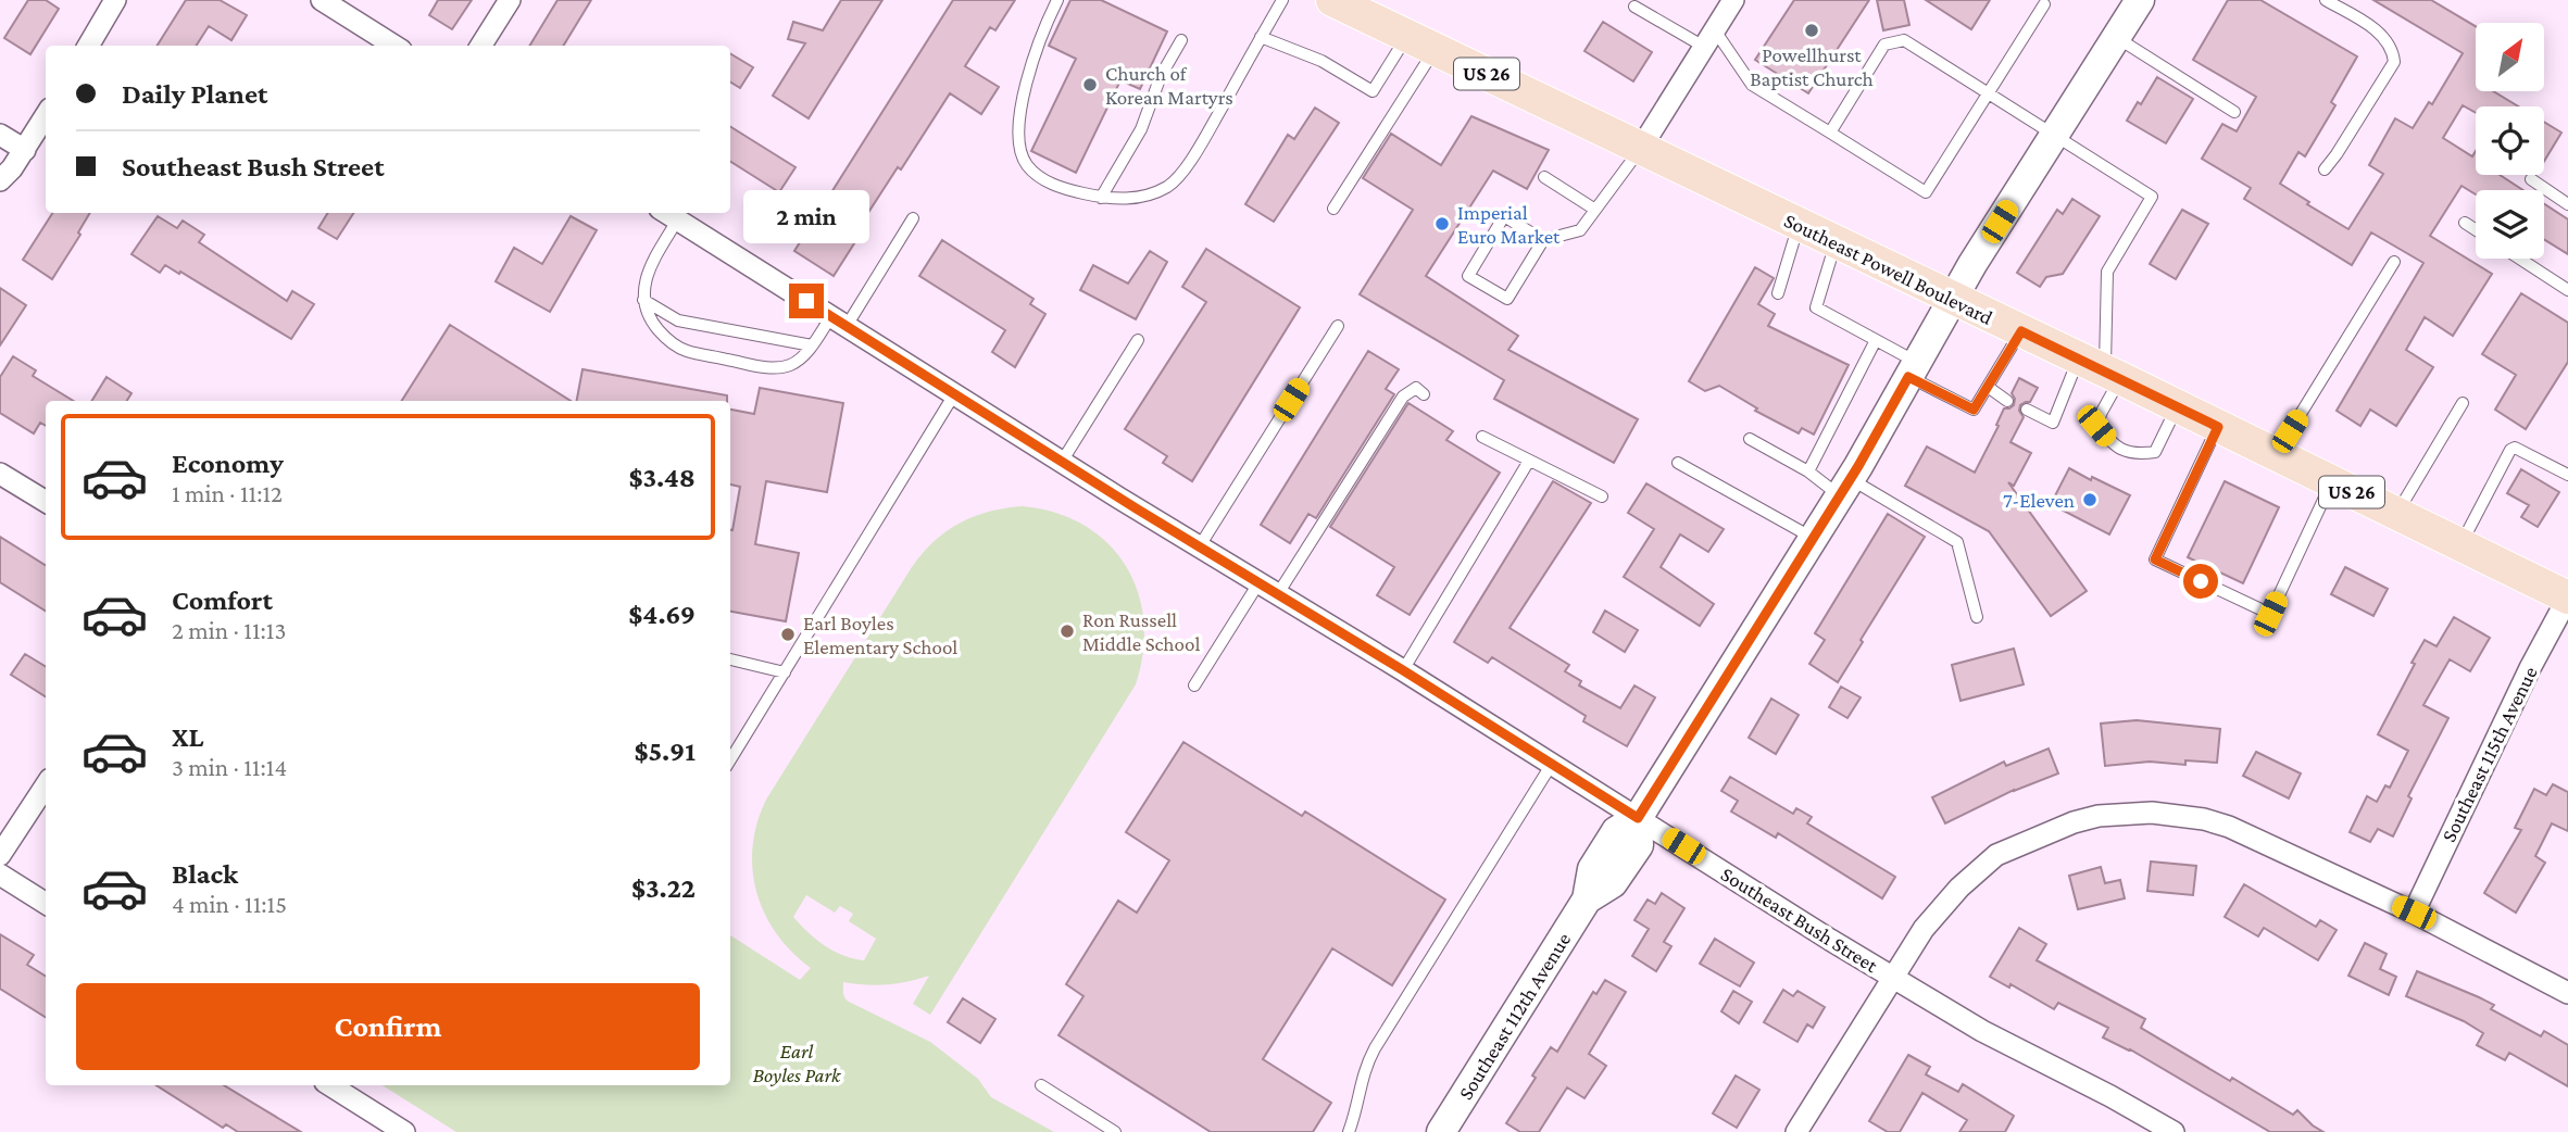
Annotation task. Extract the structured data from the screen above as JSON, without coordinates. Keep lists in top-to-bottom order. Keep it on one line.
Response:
{"streets":{"main road":["US 26","Southeast Powell Boulevard"],"street":["Southeast 115th Avenue","Southeast Bush Street","Southeast 112th Avenue"]},"crossings":[["Southeast Powell Boulevard","Southeast 115th Avenue"],["Southeast Powell Boulevard","Southeast 112th Avenue"],["Southeast Bush Street","Southeast 112th Avenue"]],"parks":["Earl Boyles Park"],"places":["Powellhurst Baptist Church","Church of Korean Martyrs","Imperial Euro Market","7-Eleven","Ron Russell Middle School","Earl Boyles Elementary School"],"north":"top right","page":{"banner":["Daily Planet","Southeast Bush Street"],"bubble":"2 min","list":[{"name":"Economy","note":"1 min · 11:12","value":"$3.48"},{"name":"Comfort","note":"2 min · 11:13","value":"$4.69"},{"name":"XL","note":"3 min · 11:14","value":"$5.91"},{"name":"Black","note":"4 min · 11:15","value":"$3.22"}],"buttons":"Confirm"}}
